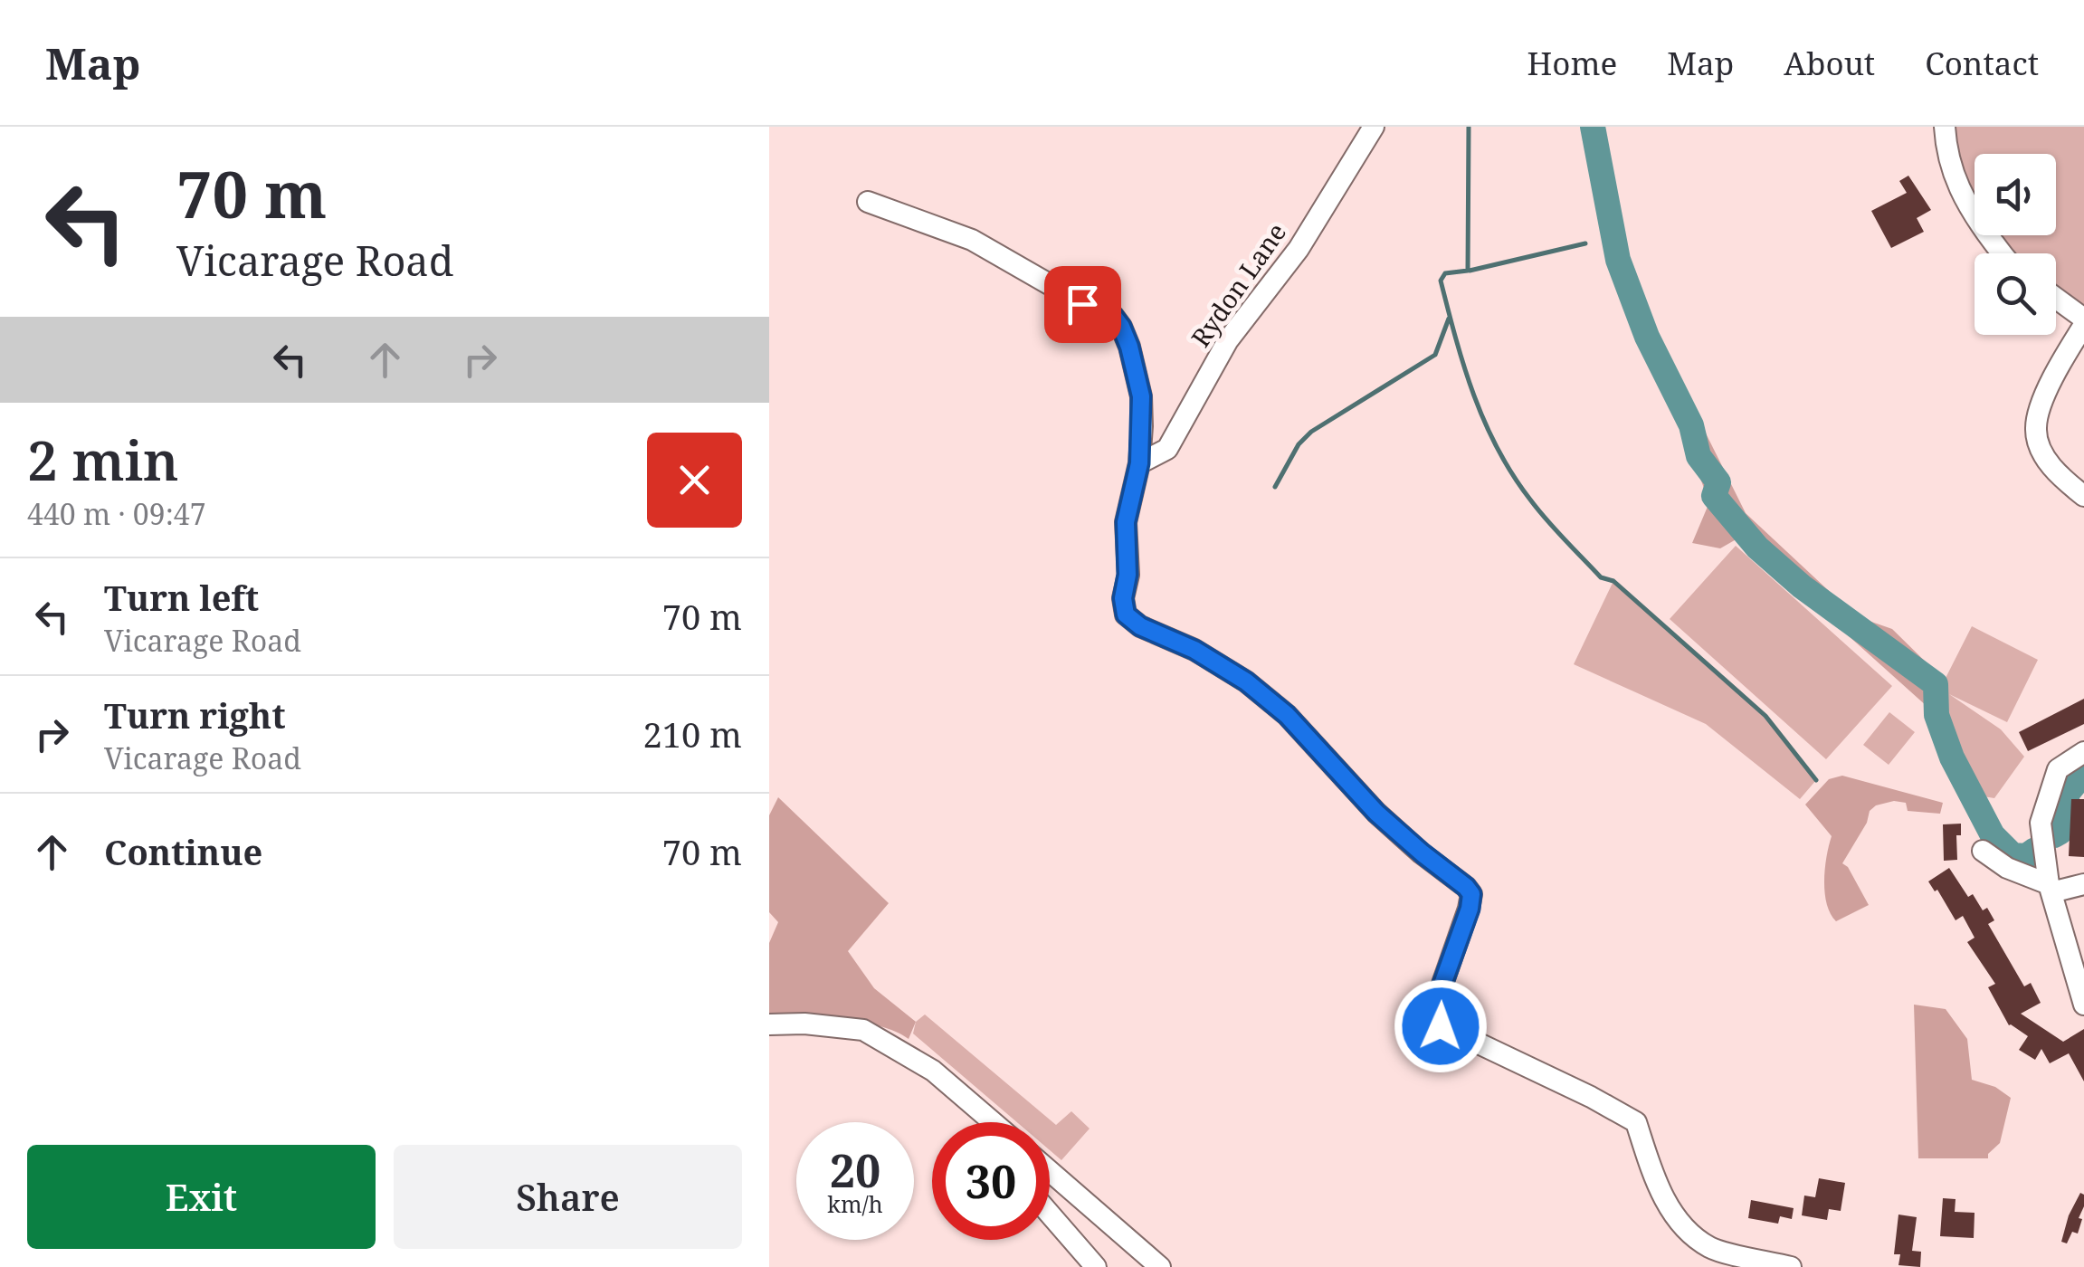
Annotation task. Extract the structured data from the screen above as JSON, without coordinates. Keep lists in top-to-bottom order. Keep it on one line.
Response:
{"streets":{"street":["Rydon Lane"]},"page":{"header":"Map","nav":["Home","Map","About","Contact"],"turn":["70 m","Vicarage Road"],"heading":["2 min","440 m · 09:47"],"list":[{"name":"Turn left","note":"Vicarage Road","value":"70 m"},{"name":"Turn right","note":"Vicarage Road","value":"210 m"},{"name":"Continue","value":"70 m"}],"speed":"20 km/h","limit":"30","buttons":["Exit","Share"]}}
